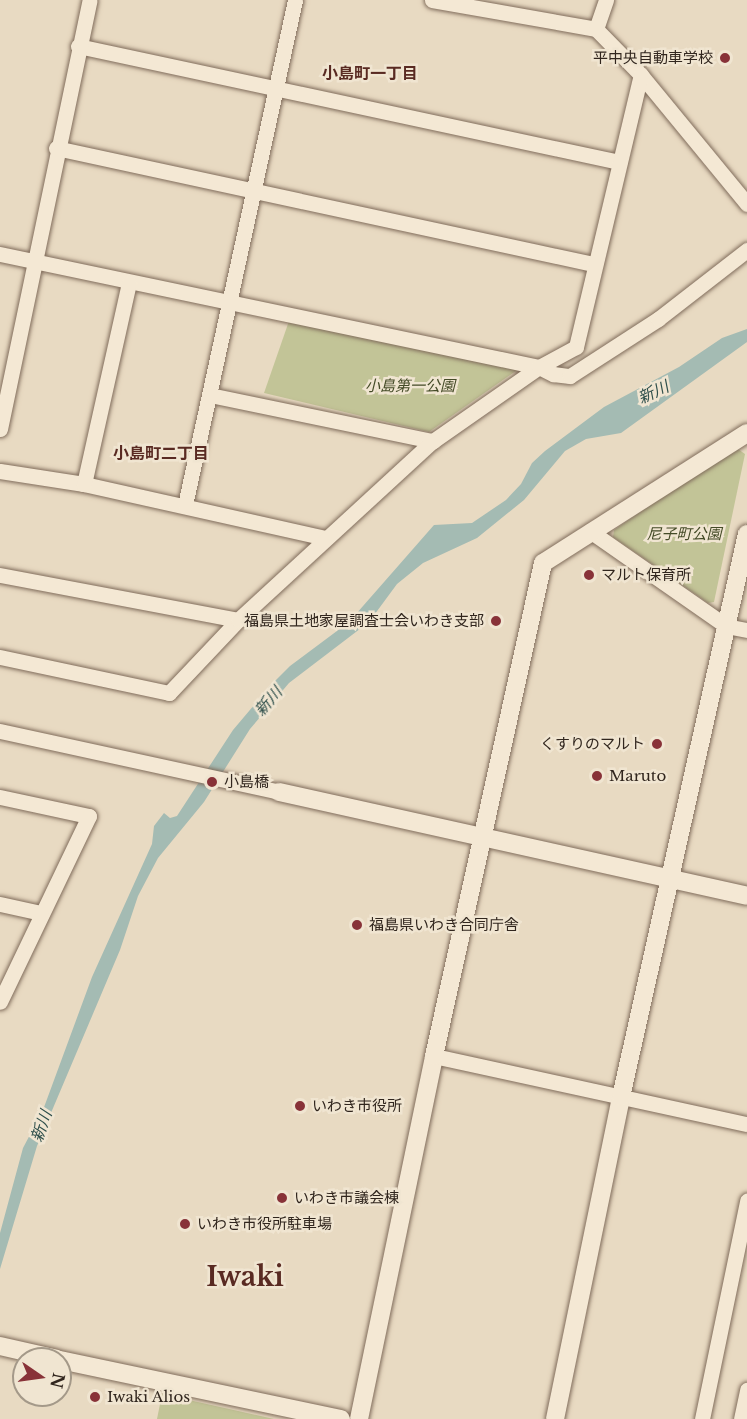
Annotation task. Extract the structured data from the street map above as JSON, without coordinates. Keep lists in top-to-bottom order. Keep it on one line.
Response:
{"districts":["小島町一丁目","小島町二丁目","Iwaki"],"water":["新川"],"parks":["小島第一公園","尼子町公園"],"places":["平中央自動車学校","マルト保育所","福島県土地家屋調査士会いわき支部","くすりのマルト","Maruto","小島橋","福島県いわき合同庁舎","いわき市役所","いわき市議会棟","いわき市役所駐車場","Iwaki Alios"],"north":"right"}
